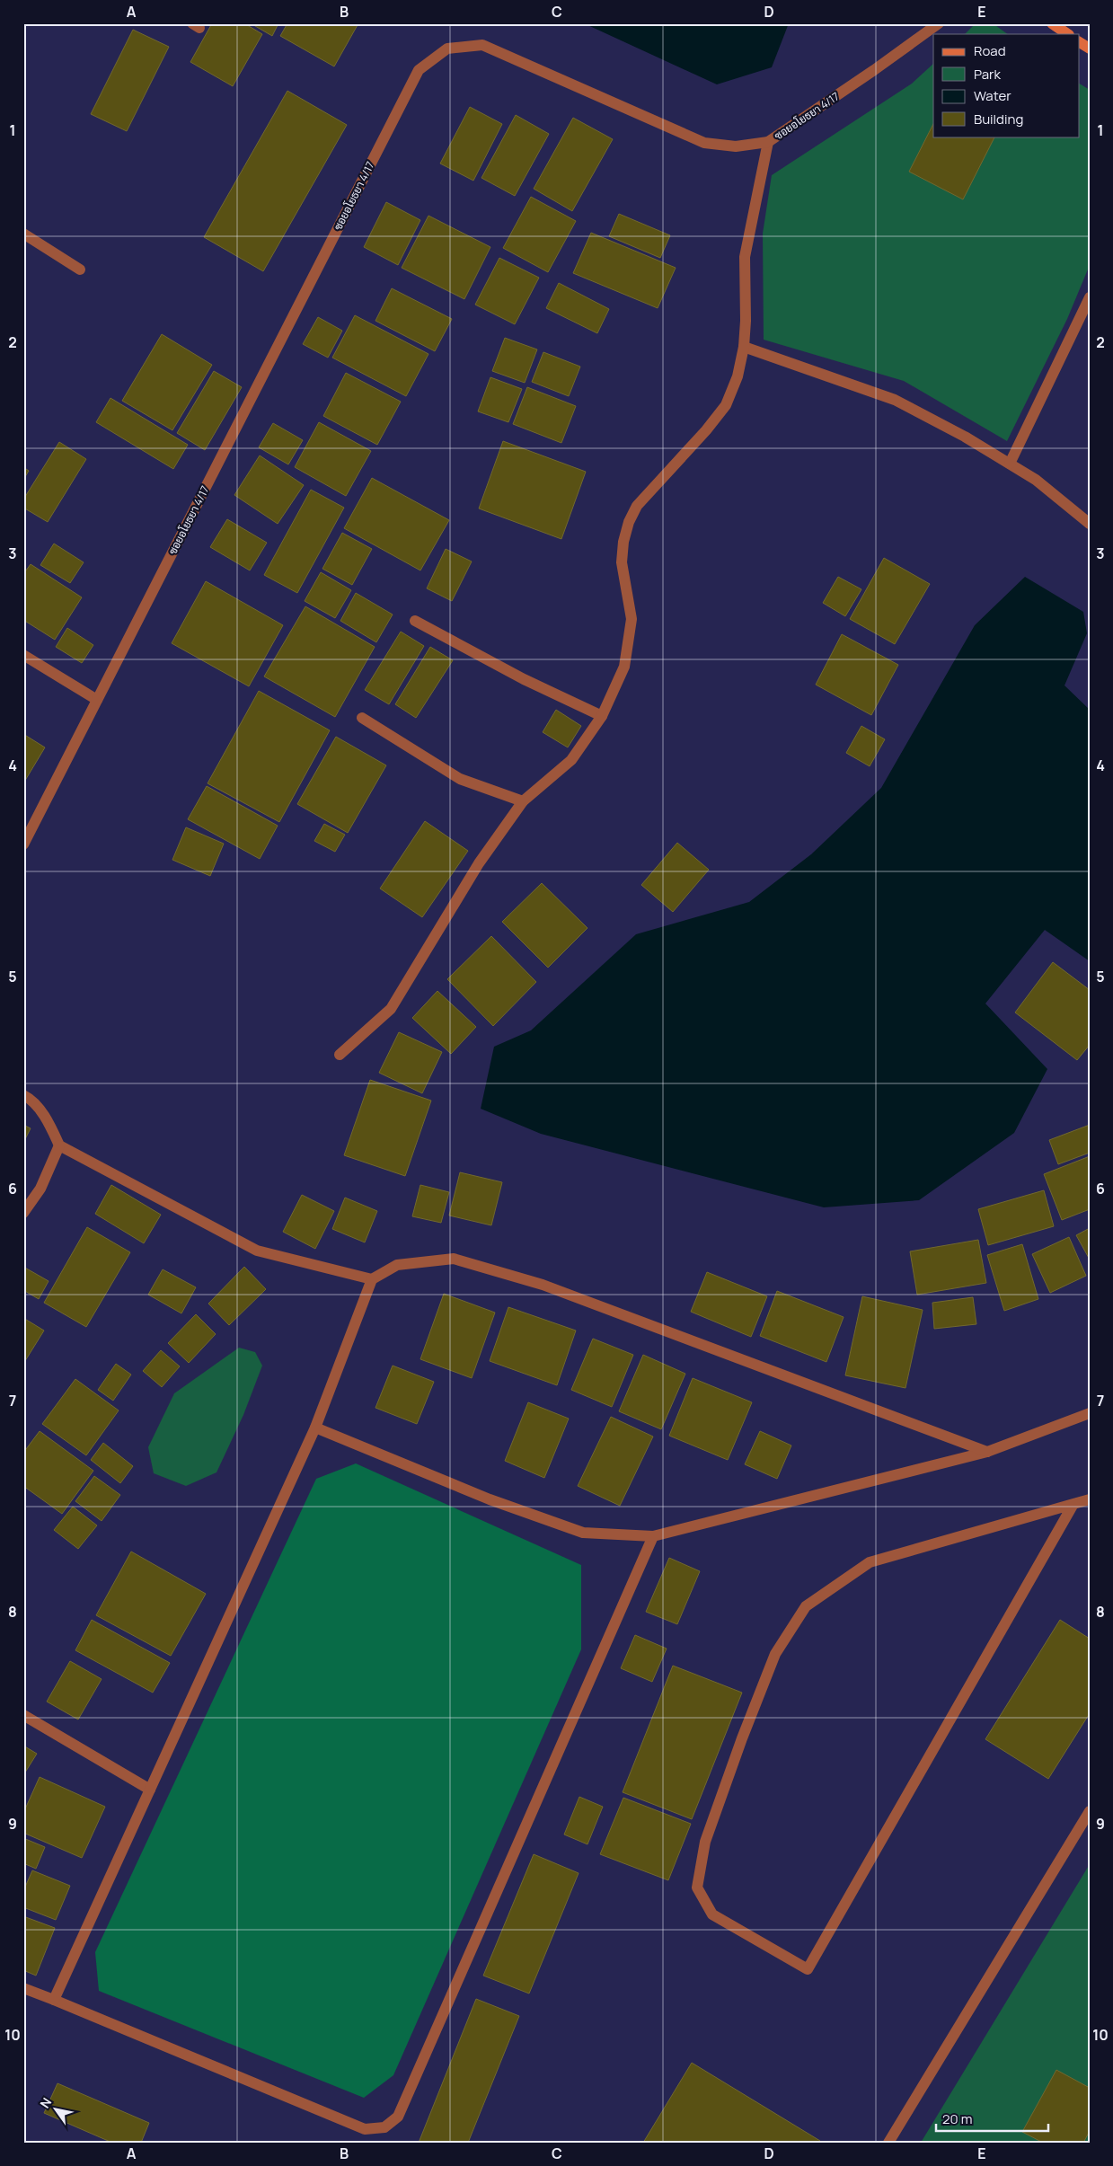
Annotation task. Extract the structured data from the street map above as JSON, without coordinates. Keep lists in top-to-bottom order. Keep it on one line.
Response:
{"streets":{"street":["ซอยอโยธยา 4/17"]},"legend":["Road","Park","Water","Building"],"scale_bar":"20 m","north":"top left","grid":{"columns":["A","B","C","D","E"],"rows":["1","2","3","4","5","6","7","8","9","10"]}}
